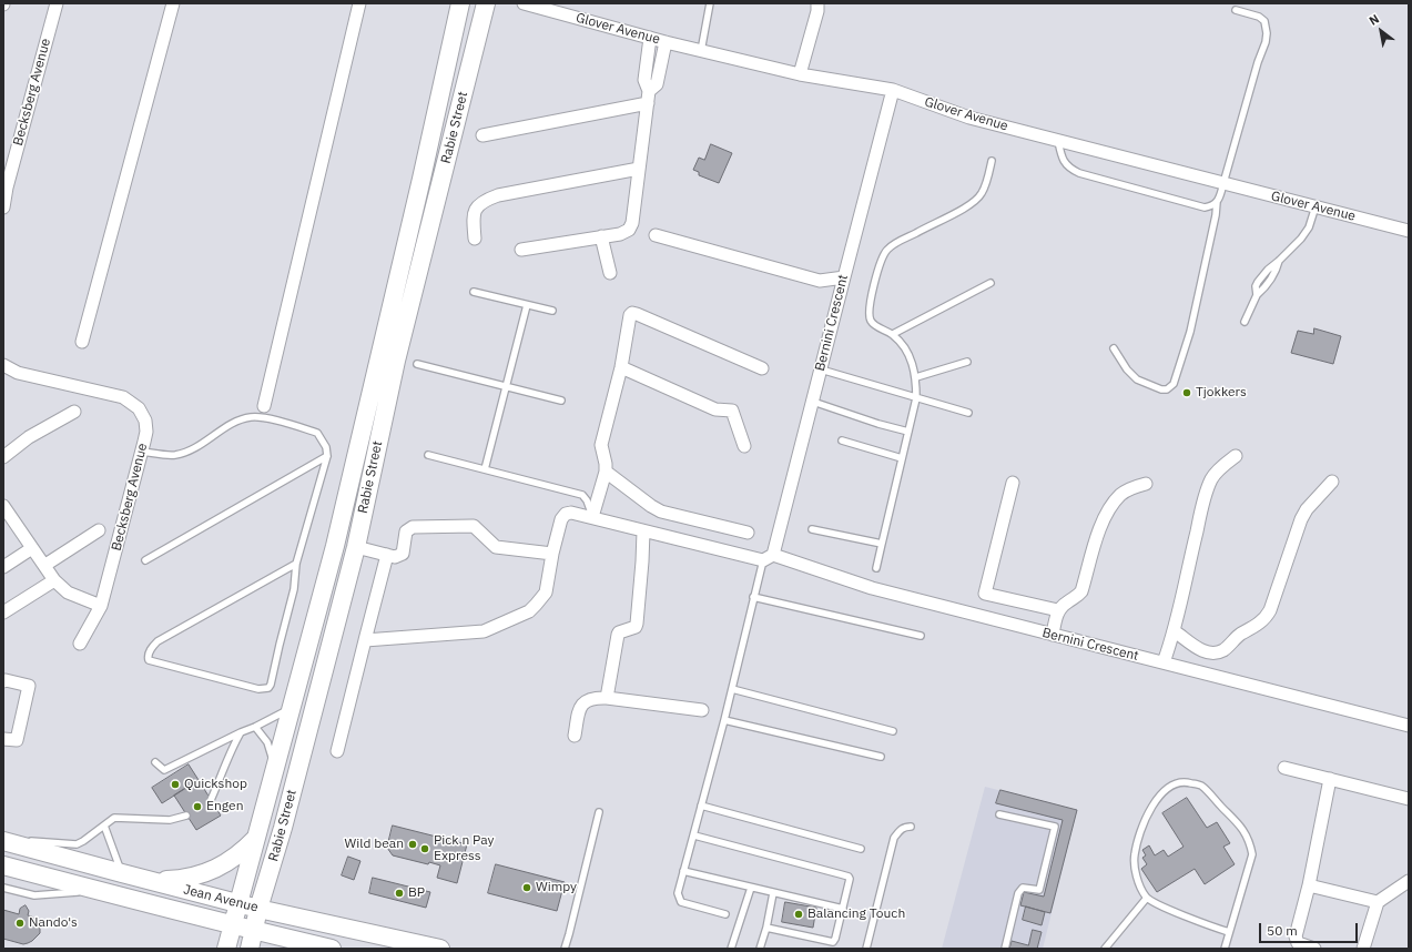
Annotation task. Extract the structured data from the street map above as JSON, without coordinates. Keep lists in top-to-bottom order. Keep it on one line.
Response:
{"streets":{"main road":["Rabie Street","Jean Avenue"],"street":["Glover Avenue","Becksberg Avenue","Bernini Crescent"]},"crossings":[["Glover Avenue","Bernini Crescent"],["Rabie Street","Jean Avenue"]],"places":["Tjokkers","Quickshop","Engen","Wild bean","Pick n Pay Express","Wimpy","BP","Balancing Touch","Nando's"],"scale_bar":"50 m","north":"top left"}
